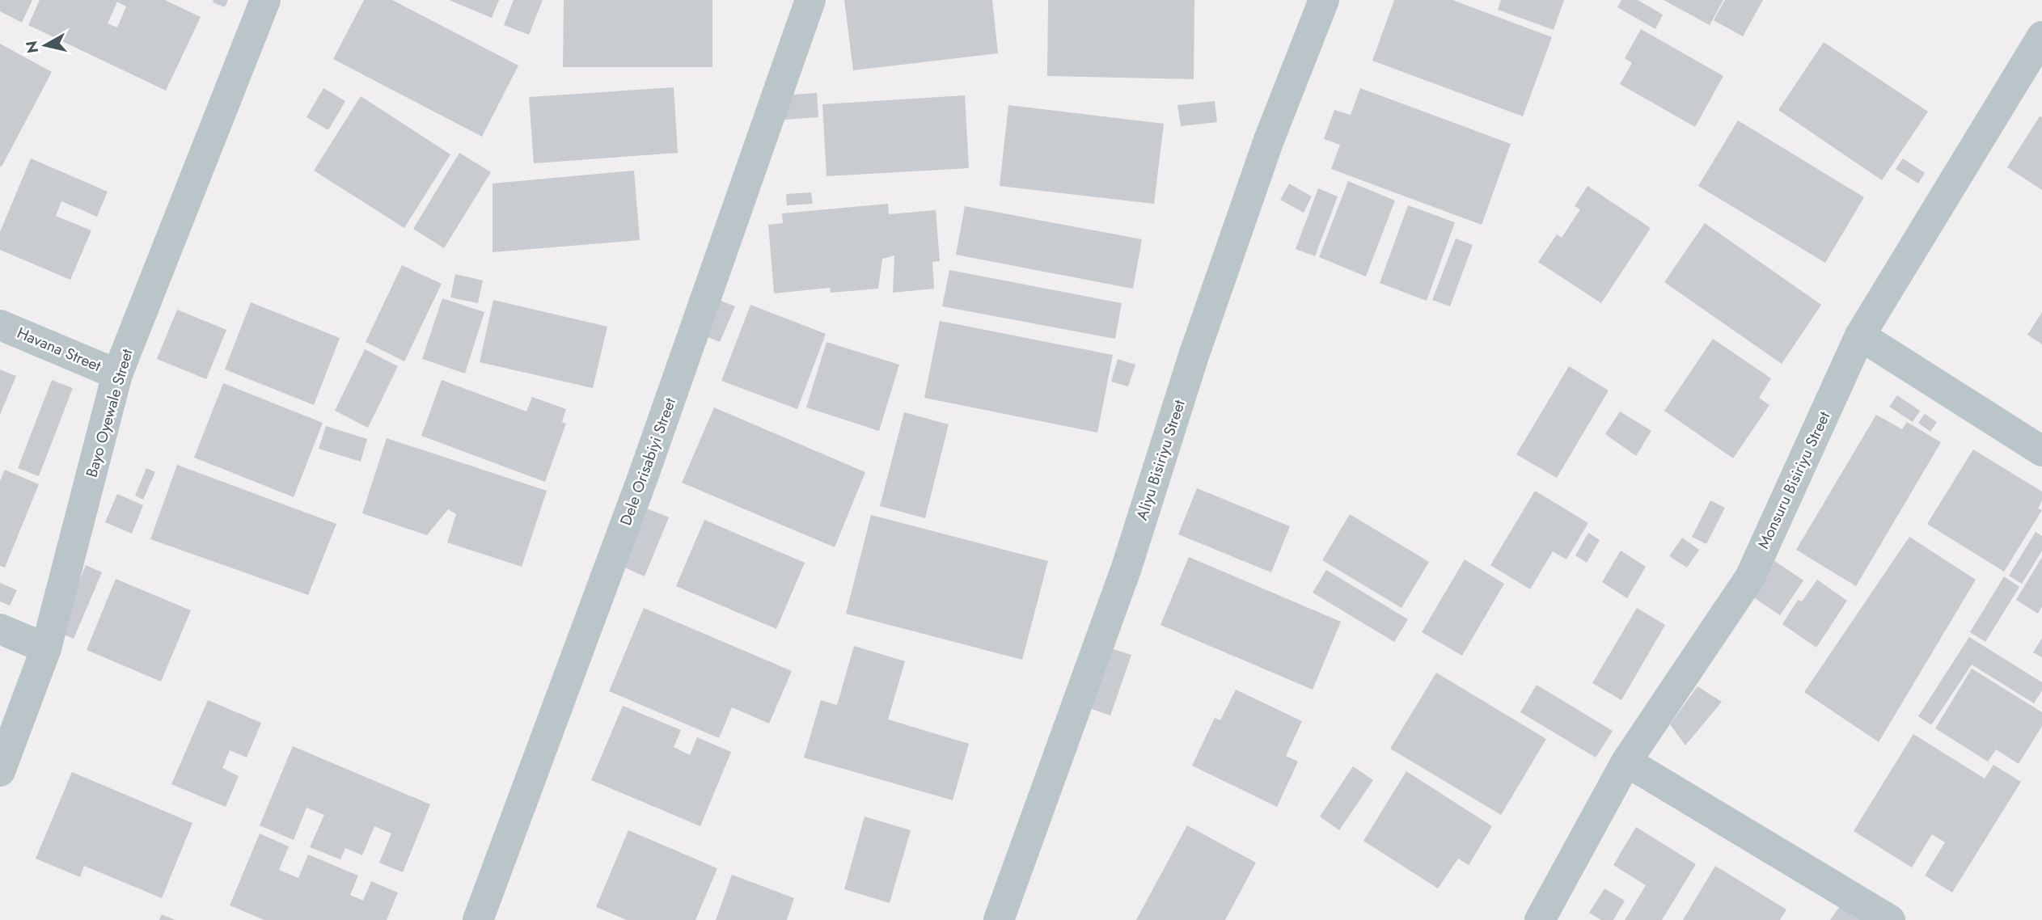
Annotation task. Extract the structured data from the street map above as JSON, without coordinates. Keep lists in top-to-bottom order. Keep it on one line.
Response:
{"streets":{"street":["Havana Street","Bayo Oyewale Street","Aliyu Bisiriyu Street","Dele Orisabiyi Street","Monsuru Bisiriyu Street"]},"crossings":[["Havana Street","Bayo Oyewale Street"]],"north":"left"}
